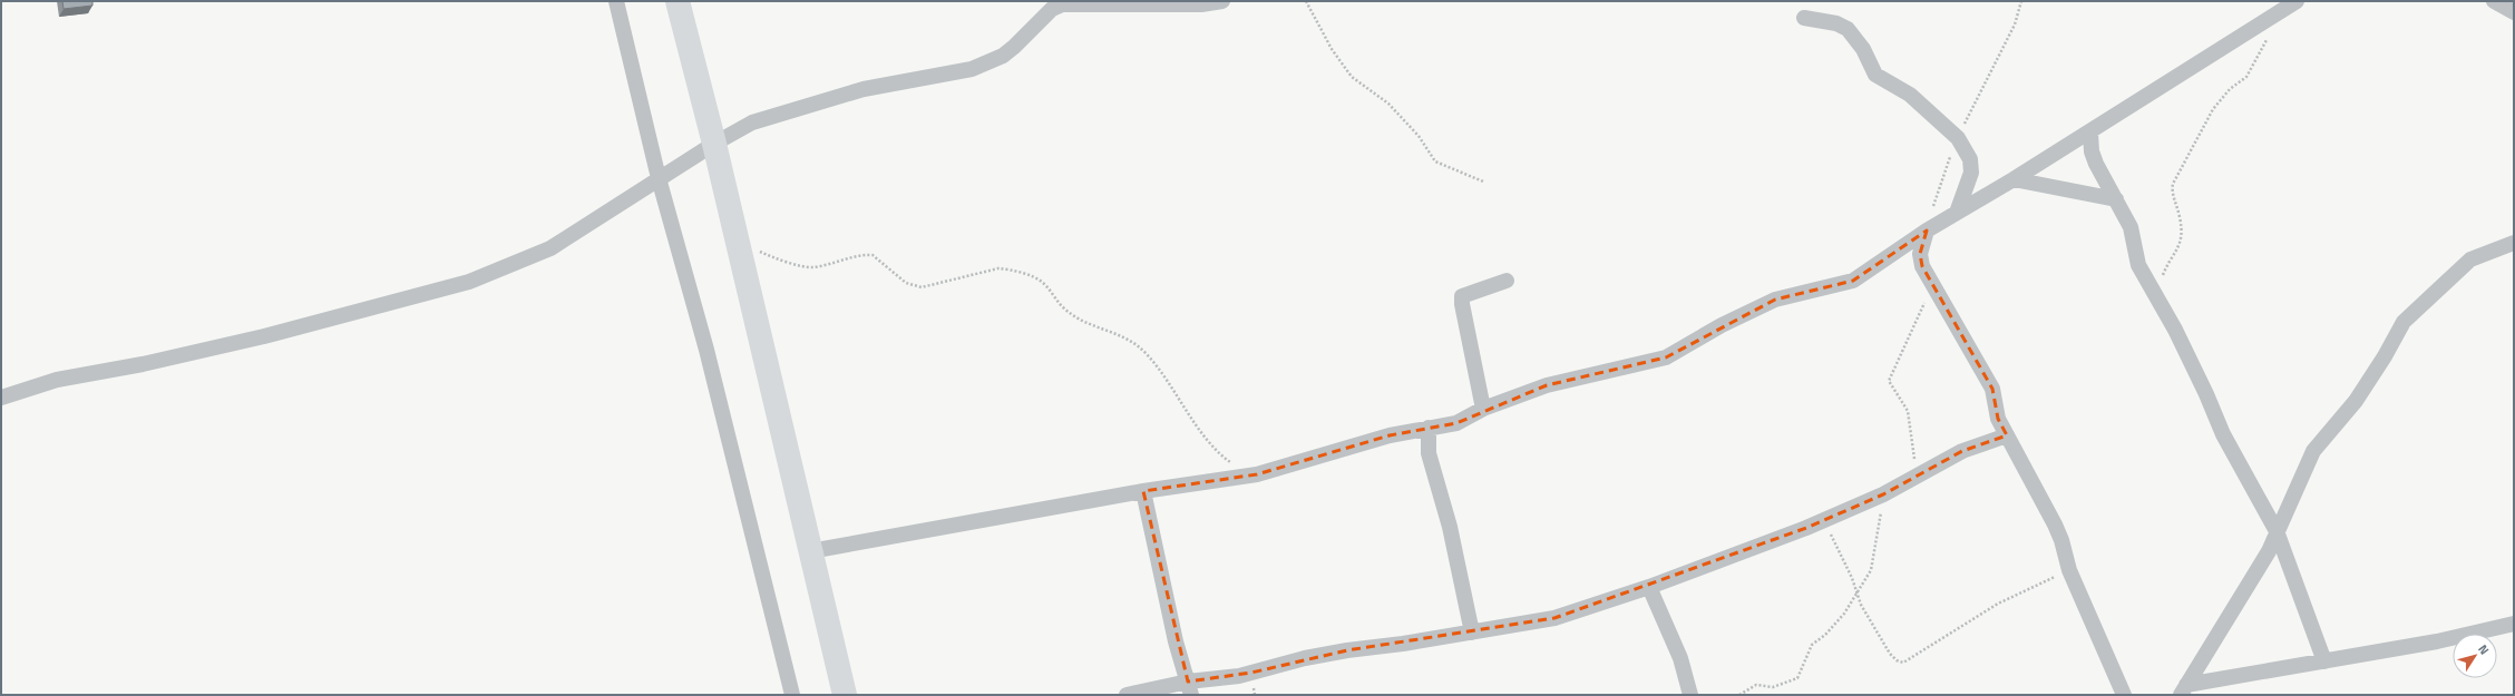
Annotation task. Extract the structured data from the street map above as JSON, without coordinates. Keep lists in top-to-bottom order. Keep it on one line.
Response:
{"north":"top right"}
